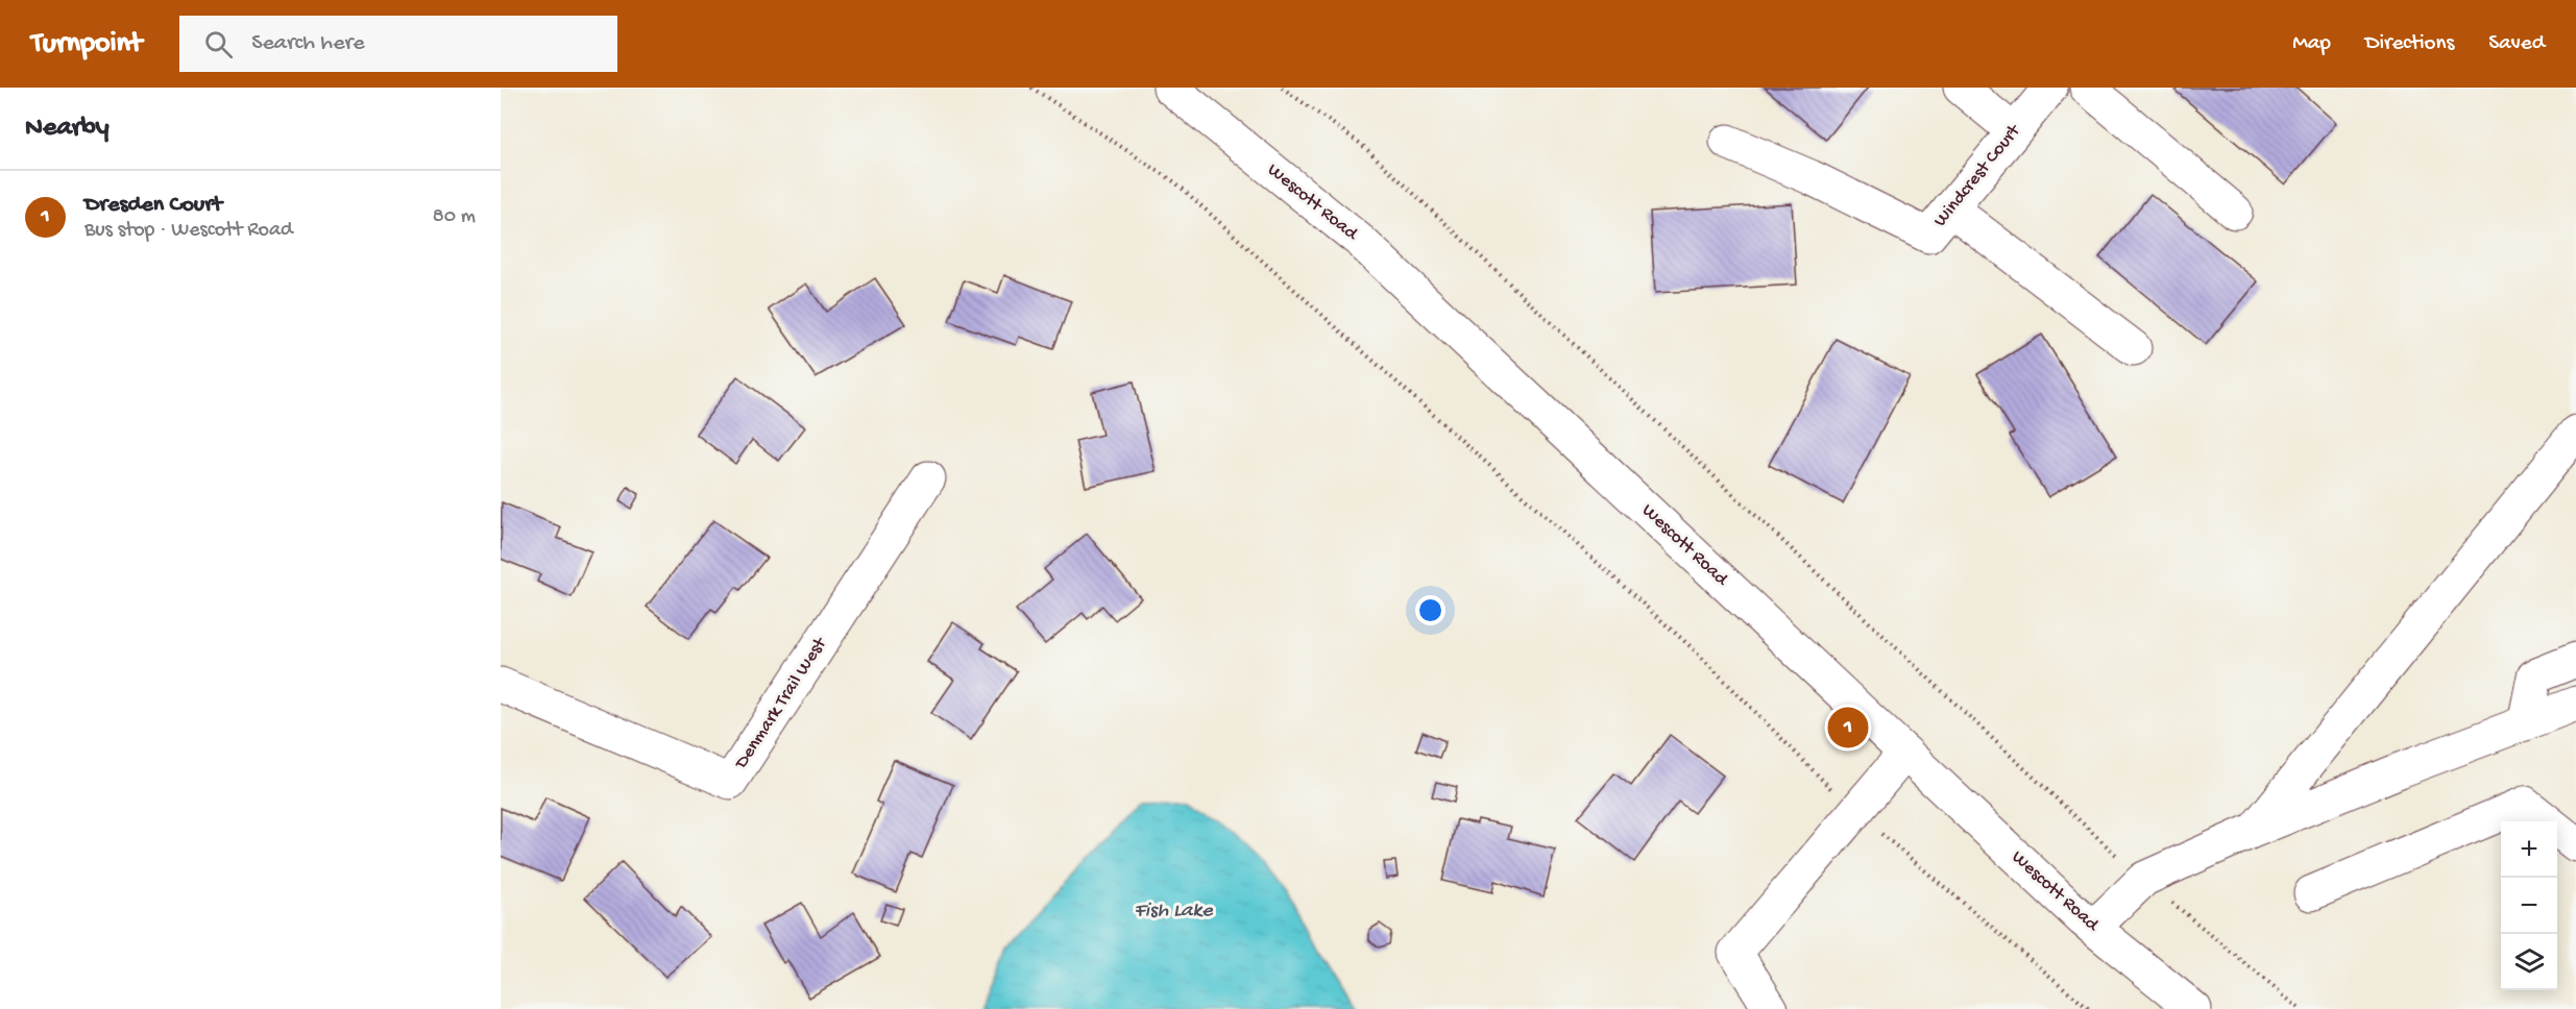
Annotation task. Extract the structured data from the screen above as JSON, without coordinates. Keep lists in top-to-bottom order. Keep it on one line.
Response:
{"streets":{"street":["Windcrest Court","Wescott Road","Denmark Trail West"]},"water":["Fish Lake"],"page":{"header":"Turnpoint","search":"Search here","nav":["Map","Directions","Saved"],"heading":"Nearby","list":[{"mark":"1","name":"Dresden Court","note":"Bus stop · Wescott Road","value":"80 m"}],"pins":"1","map_buttons":["+","−"]}}
